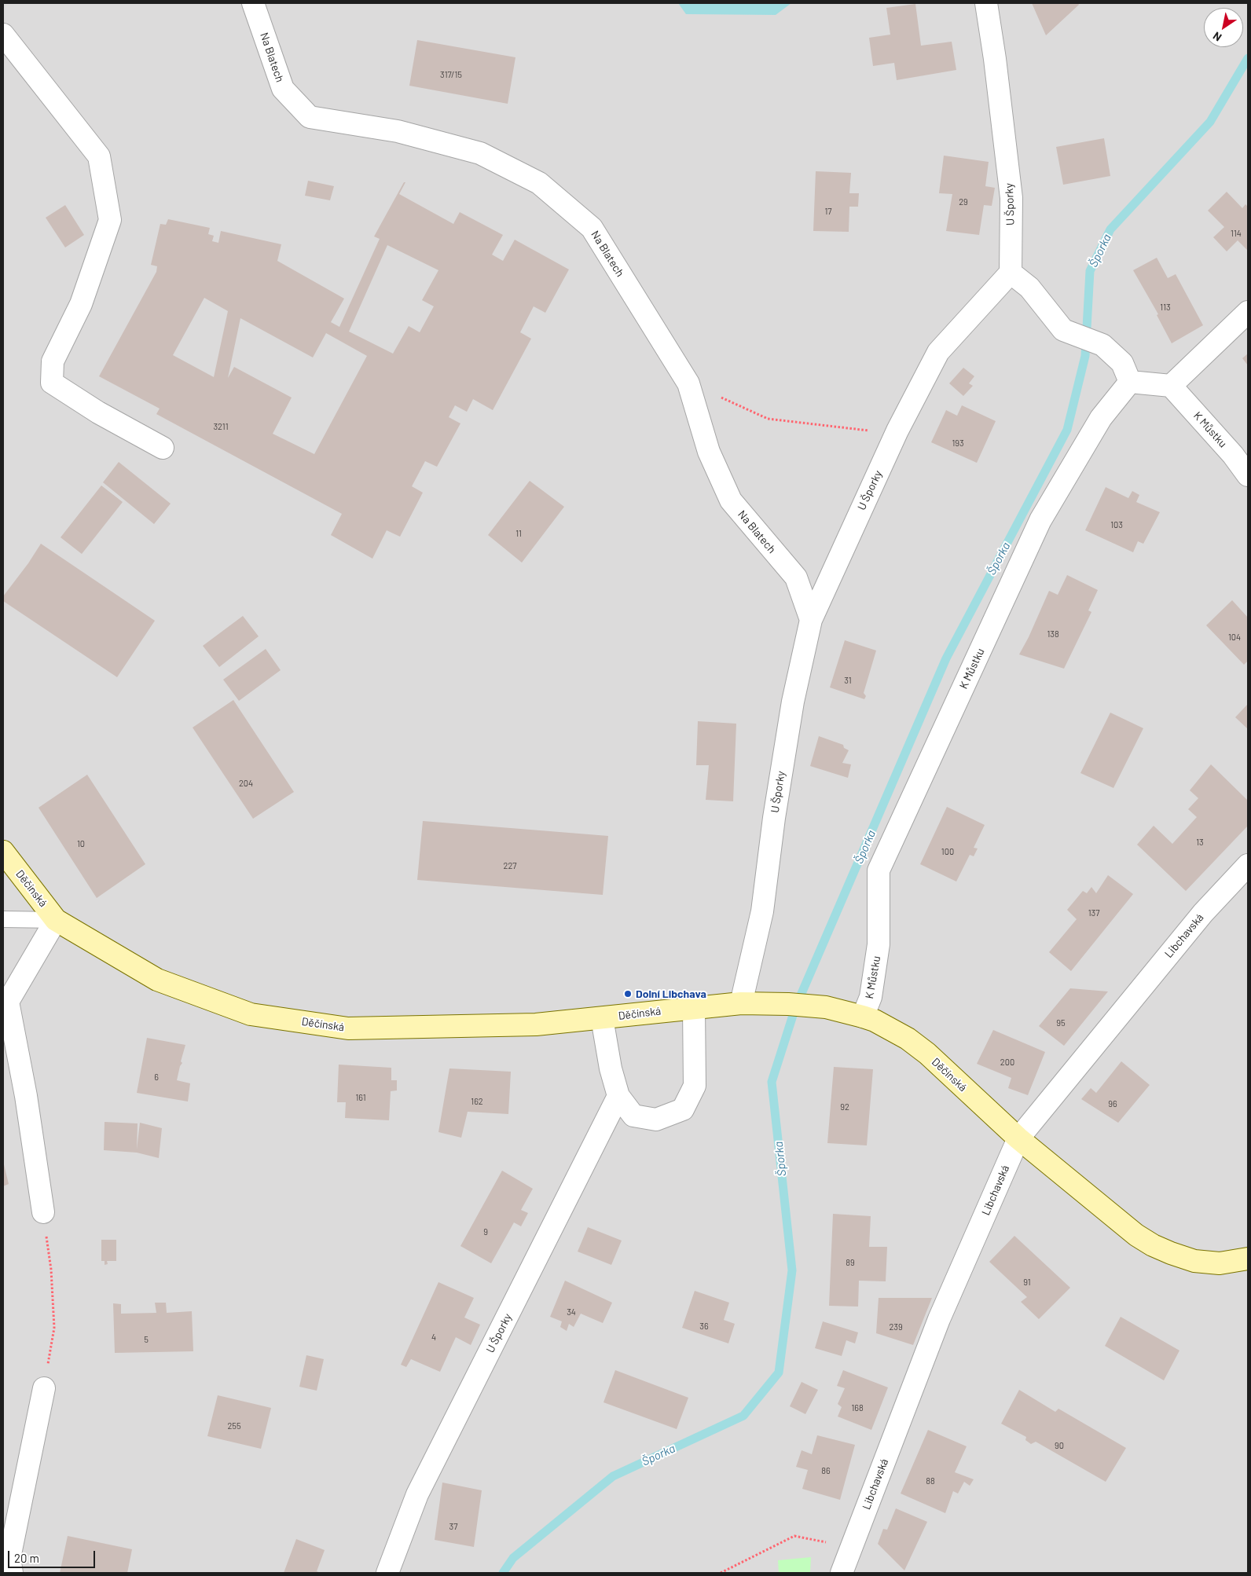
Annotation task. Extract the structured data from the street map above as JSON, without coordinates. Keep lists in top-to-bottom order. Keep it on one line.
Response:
{"streets":{"main road":["Děčínská"],"street":["Na Blatech","U Šporky","K Můstku","Libchavská"]},"crossings":[["Na Blatech","U Šporky"],["U Šporky","Děčínská"],["K Můstku","Děčínská"],["Děčínská","Libchavská"]],"water":["Šporka"],"places":["Dolní Libchava"],"house_numbers":["317/15","29","17","114","113","3211","193","103","11","138","104","31","204","13","10","100","227","137","95","200","6","161","162","96","92","9","89","91","34","36","239","4","5","168","255","90","86","88","37"],"scale_bar":"20 m","north":"bottom left"}
